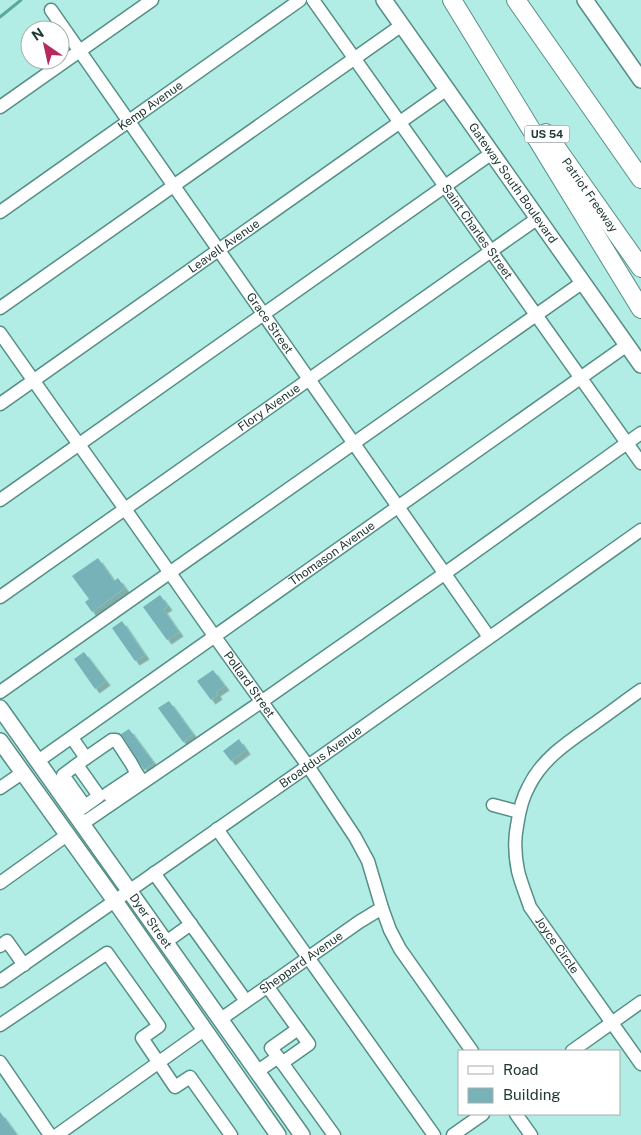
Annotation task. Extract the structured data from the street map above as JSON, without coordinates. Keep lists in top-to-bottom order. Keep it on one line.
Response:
{"streets":{"highway":["US 54","Patriot Freeway"],"main road":["Gateway South Boulevard","Dyer Street"],"street":["Kemp Avenue","Saint Charles Street","Leavell Avenue","Grace Street","Flory Avenue","Thomason Avenue","Pollard Street","Broaddus Avenue","Joyce Circle","Sheppard Avenue"]},"crossings":[["Kemp Avenue","Grace Street"],["Gateway South Boulevard","Leavell Avenue"],["Gateway South Boulevard","Flory Avenue"],["Gateway South Boulevard","Thomason Avenue"],["Saint Charles Street","Leavell Avenue"],["Saint Charles Street","Flory Avenue"],["Saint Charles Street","Thomason Avenue"],["Leavell Avenue","Grace Street"],["Leavell Avenue","Pollard Street"],["Grace Street","Flory Avenue"],["Grace Street","Thomason Avenue"],["Grace Street","Broaddus Avenue"],["Flory Avenue","Pollard Street"],["Thomason Avenue","Pollard Street"],["Thomason Avenue","Dyer Street"],["Pollard Street","Broaddus Avenue"],["Pollard Street","Sheppard Avenue"],["Broaddus Avenue","Dyer Street"],["Dyer Street","Sheppard Avenue"]],"legend":["Road","Building"],"north":"top left"}
